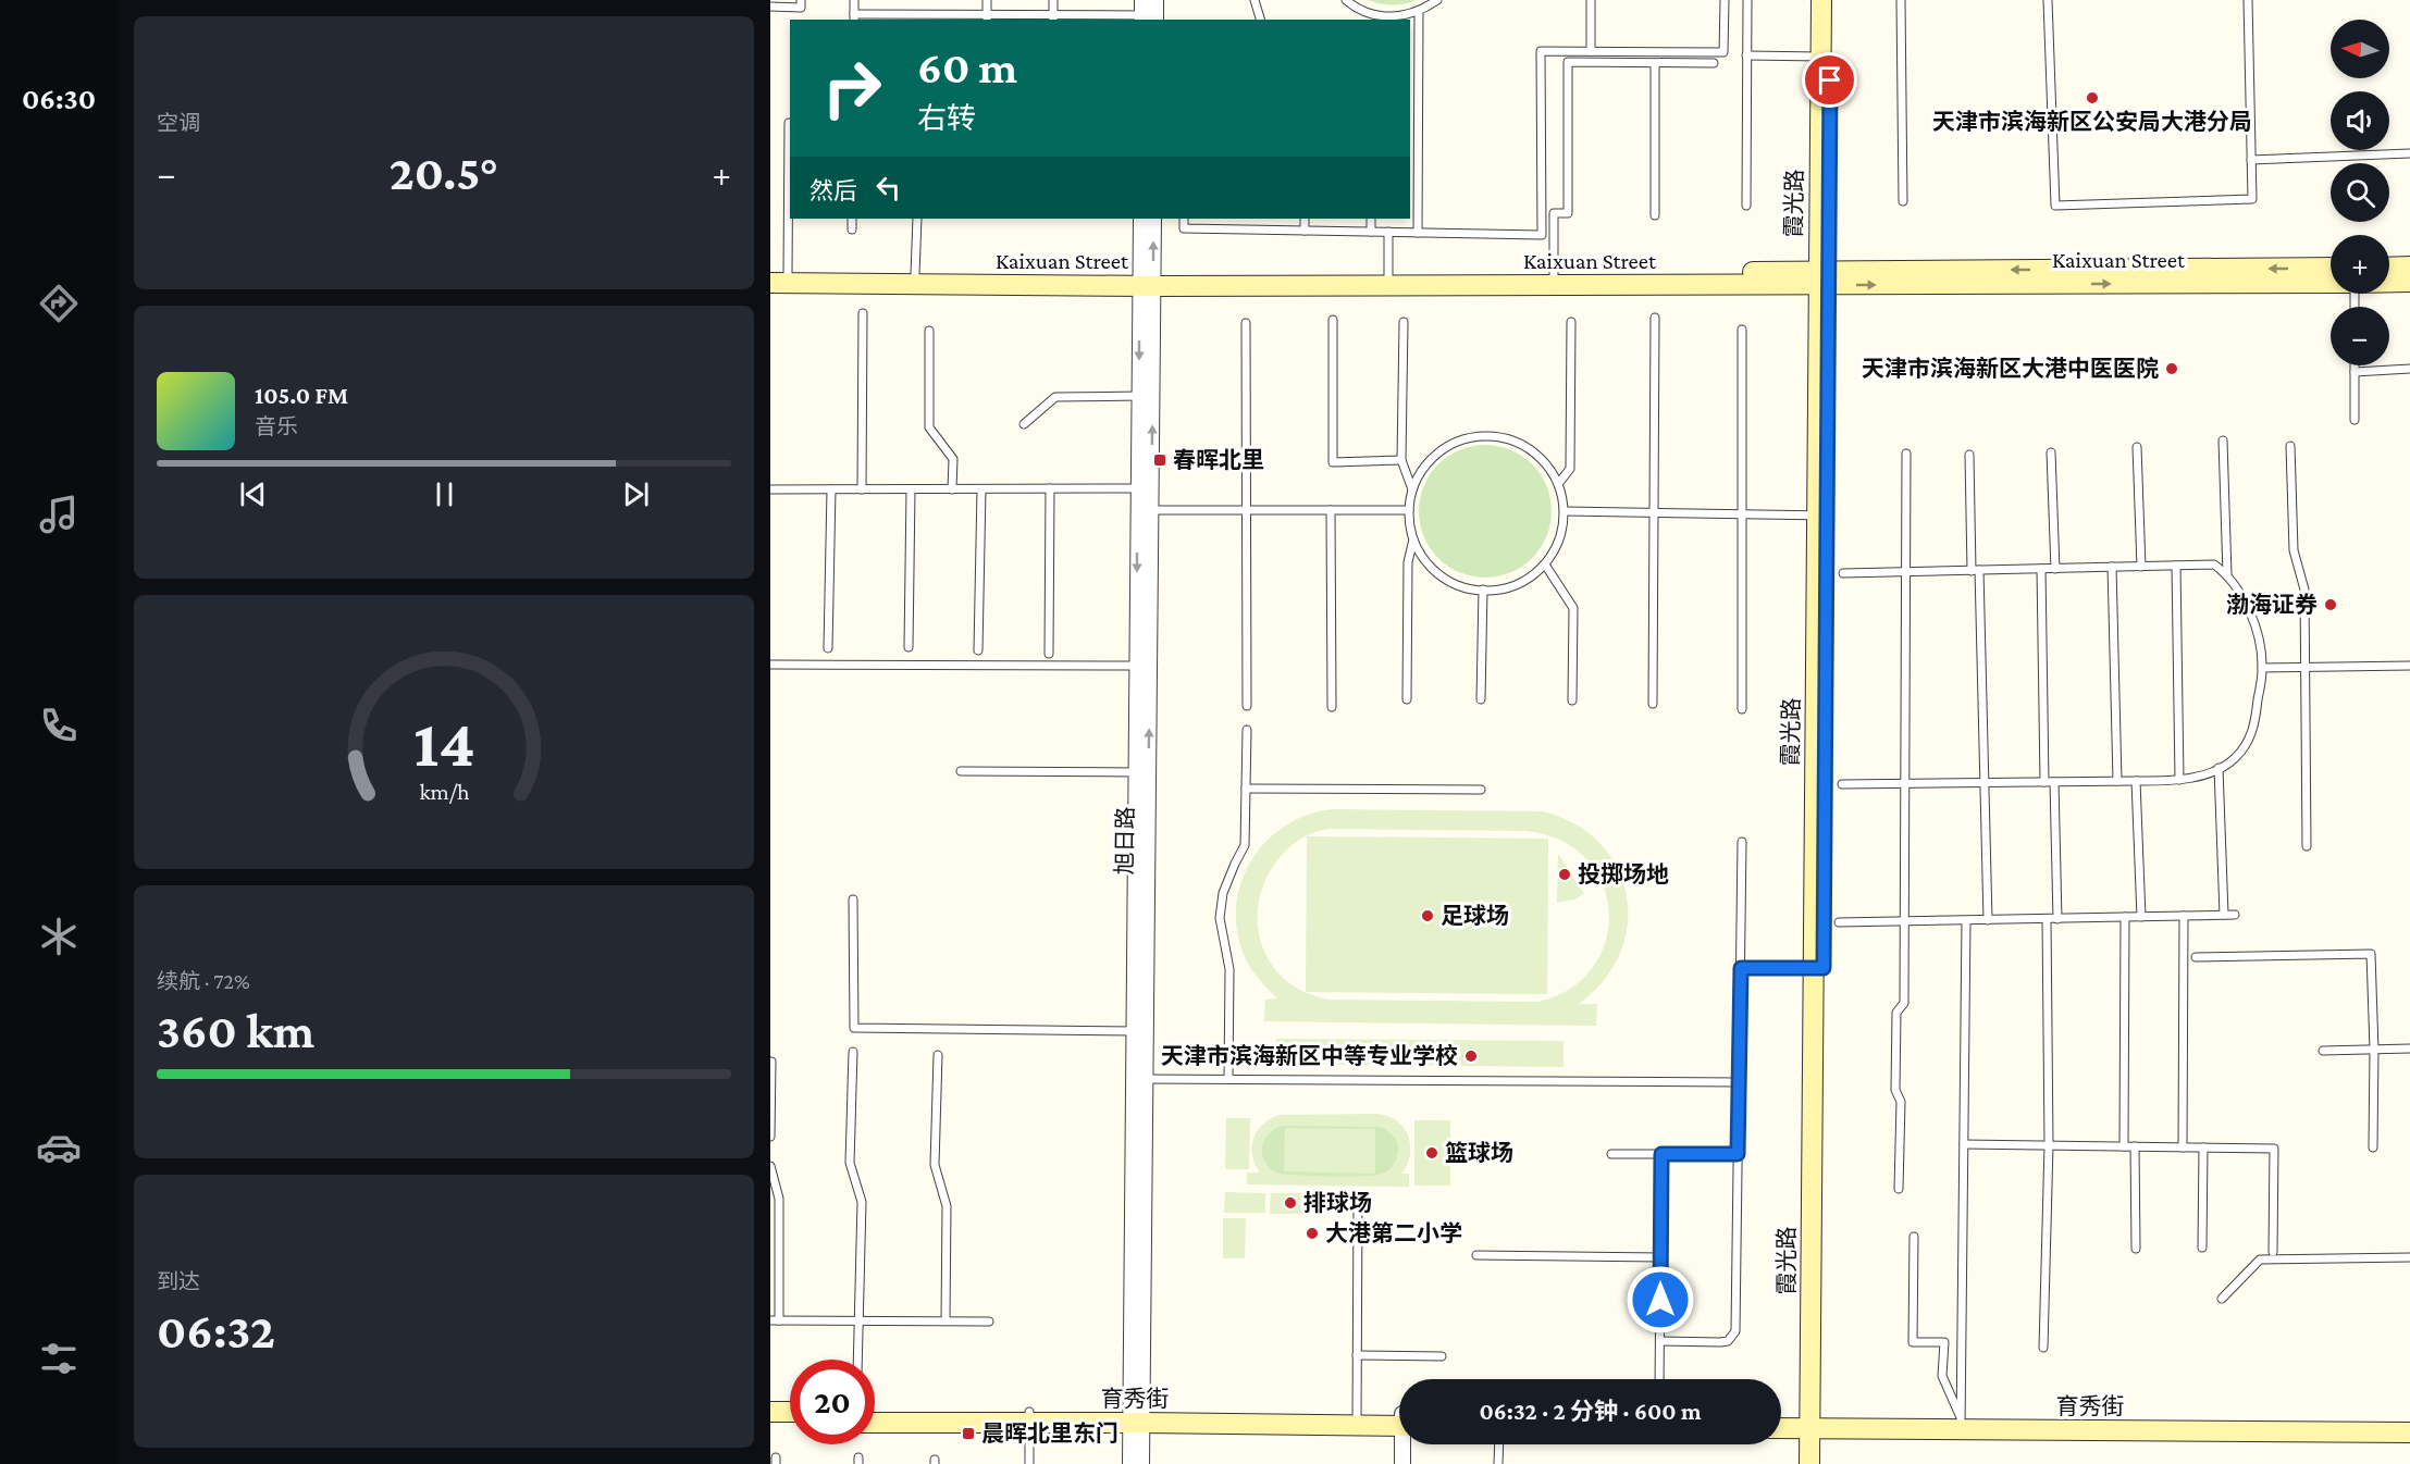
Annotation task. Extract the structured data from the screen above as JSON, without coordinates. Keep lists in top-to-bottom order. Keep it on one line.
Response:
{"streets":{"street":["霞光路","Kaixuan Street","旭日路","育秀街"]},"crossings":[["霞光路","Kaixuan Street"],["霞光路","育秀街"],["Kaixuan Street","旭日路"],["旭日路","育秀街"]],"places":{"other":["天津市滨海新区公安局大港分局","天津市滨海新区大港中医医院","渤海证券","投掷场地","足球场","天津市滨海新区中等专业学校","篮球场","排球场","大港第二小学"],"transit":["春晖北里","晨晖北里东门"]},"north":"left","page":{"tabs":"06:30","tile":["空调",["续航 · 72%","360 km"],["到达","06:32"]],"map_buttons":["+","−"],"turn":["60 m","右转"],"heat":["−","20.5°","+"],"then":"然后","song":["105.0 FM","音乐"],"limit":"20","trip":"06:32 · 2 分钟 · 600 m","gauge":["14","km/h"]}}
